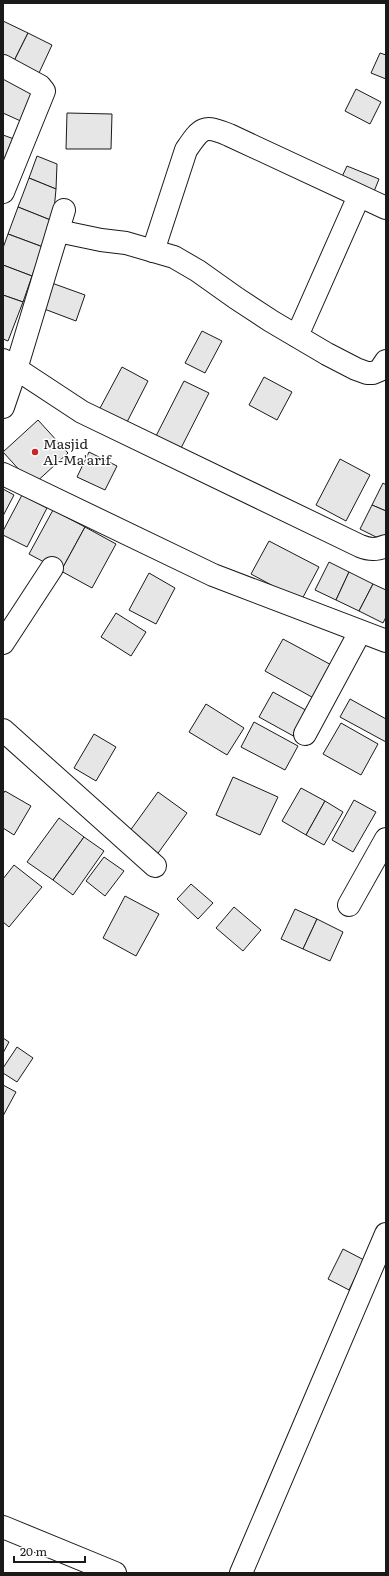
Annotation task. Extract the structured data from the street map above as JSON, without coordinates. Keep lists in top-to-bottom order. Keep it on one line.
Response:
{"places":["Masjid Al-Ma'arif"],"scale_bar":"20 m"}
